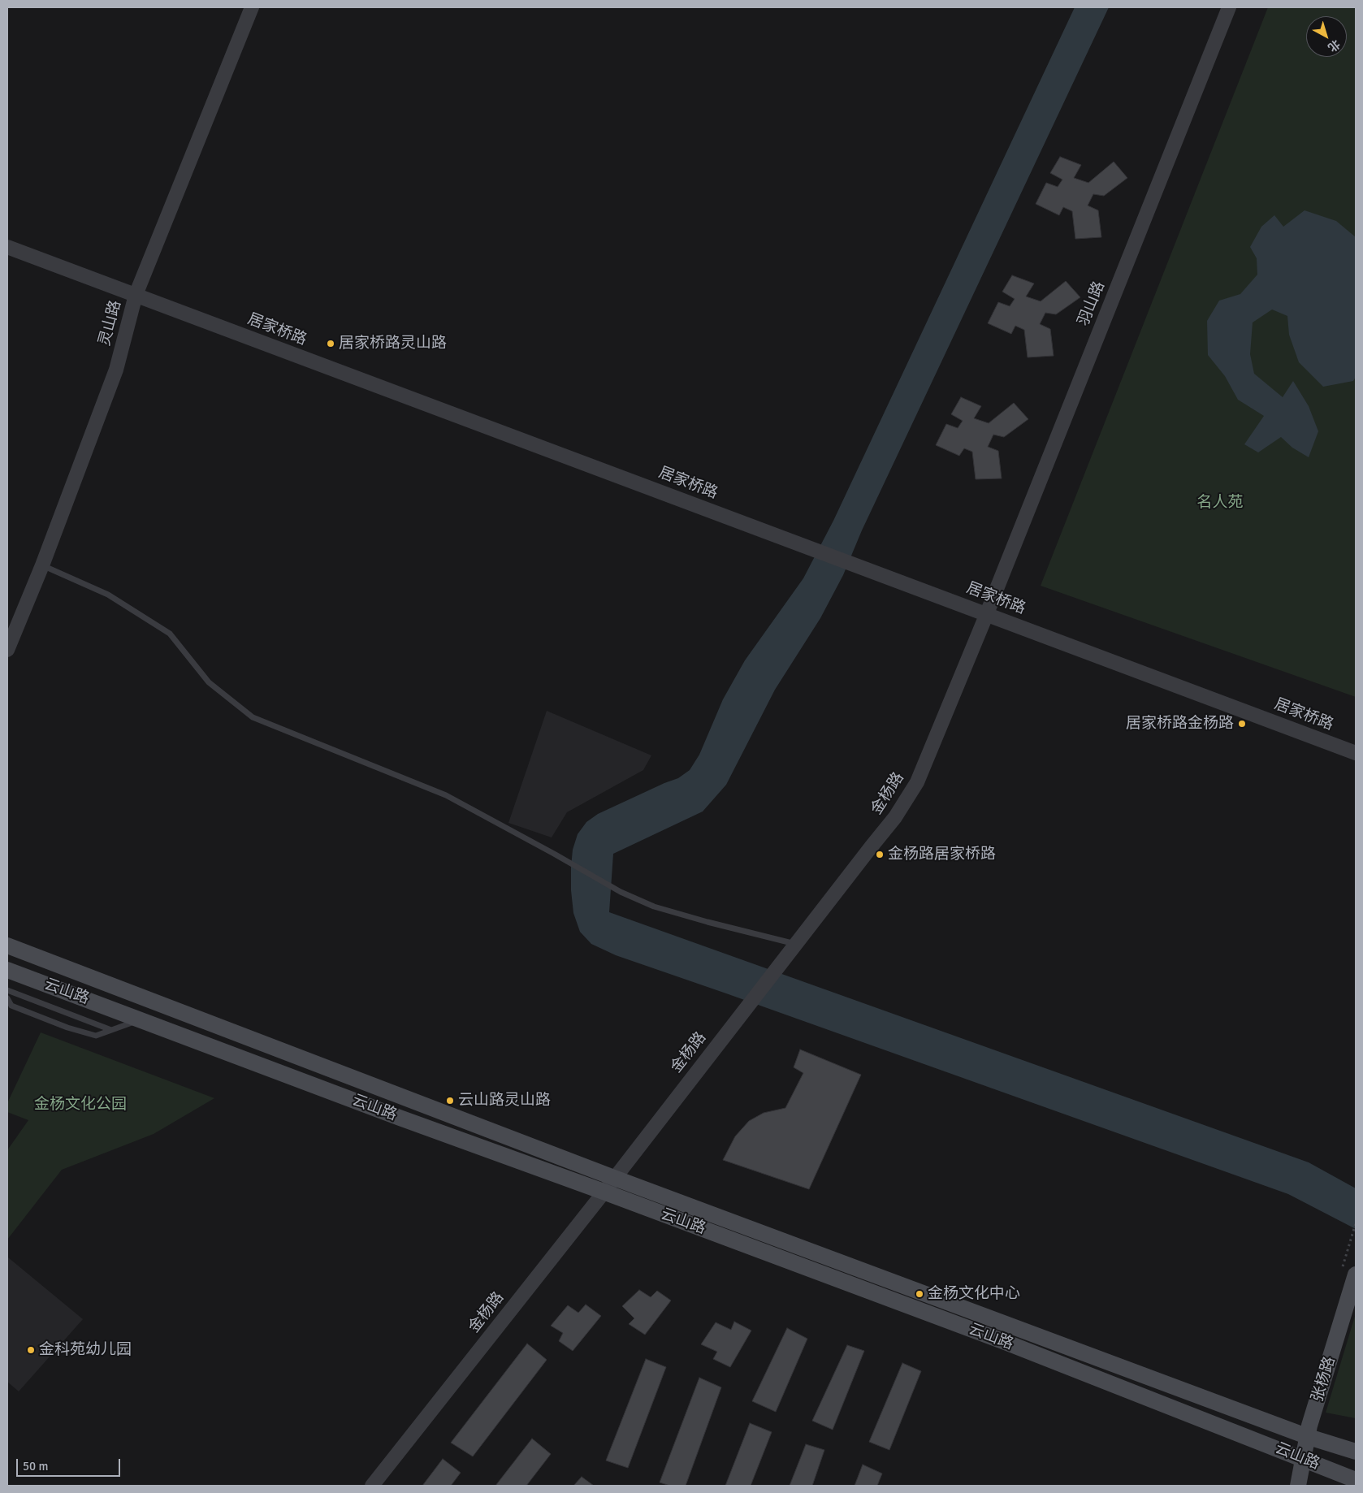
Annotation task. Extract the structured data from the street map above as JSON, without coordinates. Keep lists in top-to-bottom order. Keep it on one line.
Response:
{"streets":{"main road":["云山路","张杨路"],"street":["羽山路","灵山路","居家桥路","金杨路"]},"crossings":[["羽山路","居家桥路"],["羽山路","金杨路"],["灵山路","居家桥路"],["居家桥路","金杨路"],["金杨路","云山路"],["云山路","张杨路"]],"parks":["名人苑","金杨文化公园"],"places":["居家桥路灵山路","居家桥路金杨路","金杨路居家桥路","云山路灵山路","金杨文化中心","金科苑幼儿园"],"scale_bar":"50 m","north":"bottom right"}
